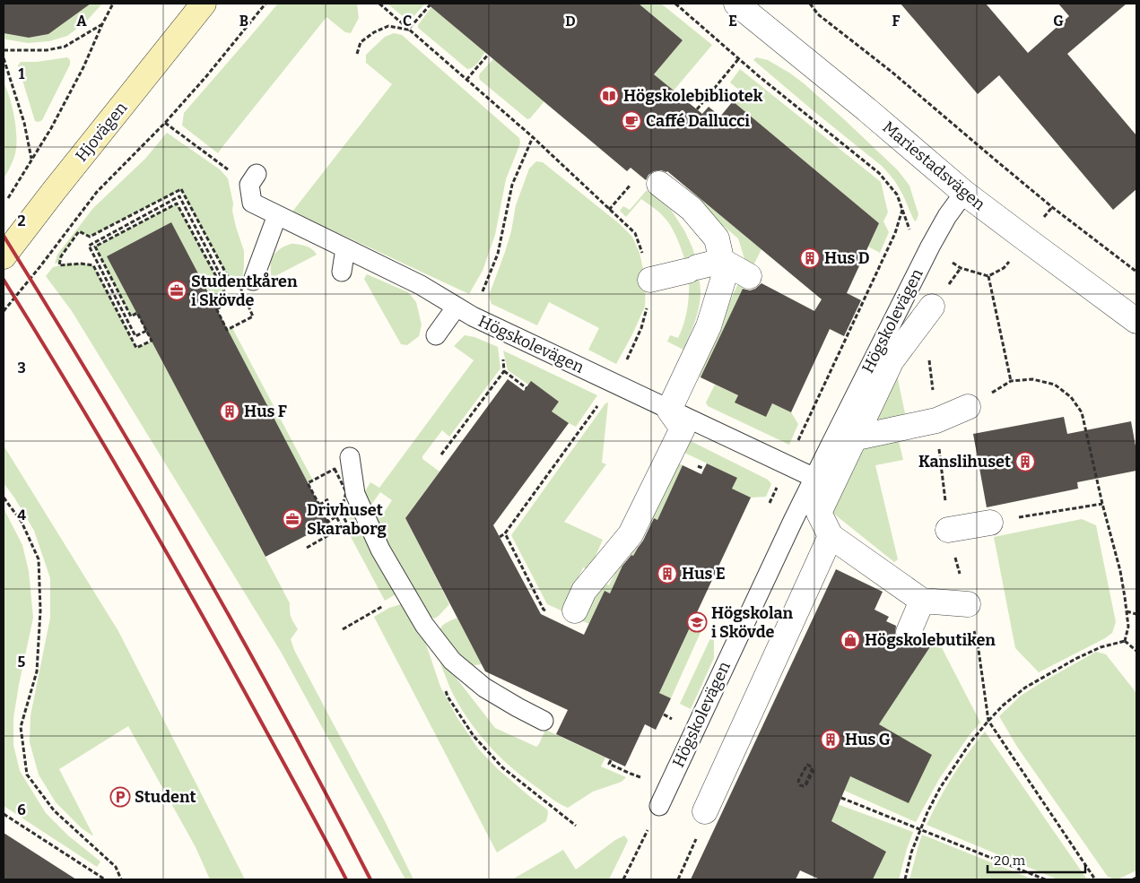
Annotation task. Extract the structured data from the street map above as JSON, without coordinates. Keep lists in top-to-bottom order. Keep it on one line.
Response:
{"streets":{"main road":["Hjovägen"],"street":["Mariestadsvägen"],"lane":["Högskolevägen"]},"crossings":[["Mariestadsvägen","Högskolevägen"]],"places":{"library":["Högskolebibliotek"],"cafe":["Caffé Dallucci"],"building":["Hus D","Hus F","Kanslihuset","Hus E","Hus G"],"office":["Studentkåren i Skövde","Drivhuset Skaraborg"],"school or university":["Högskolan i Skövde"],"shop":["Högskolebutiken"],"parking":["Student"]},"scale_bar":"20 m","grid":{"columns":["A","B","C","D","E","F","G"],"rows":["1","2","3","4","5","6"]}}
